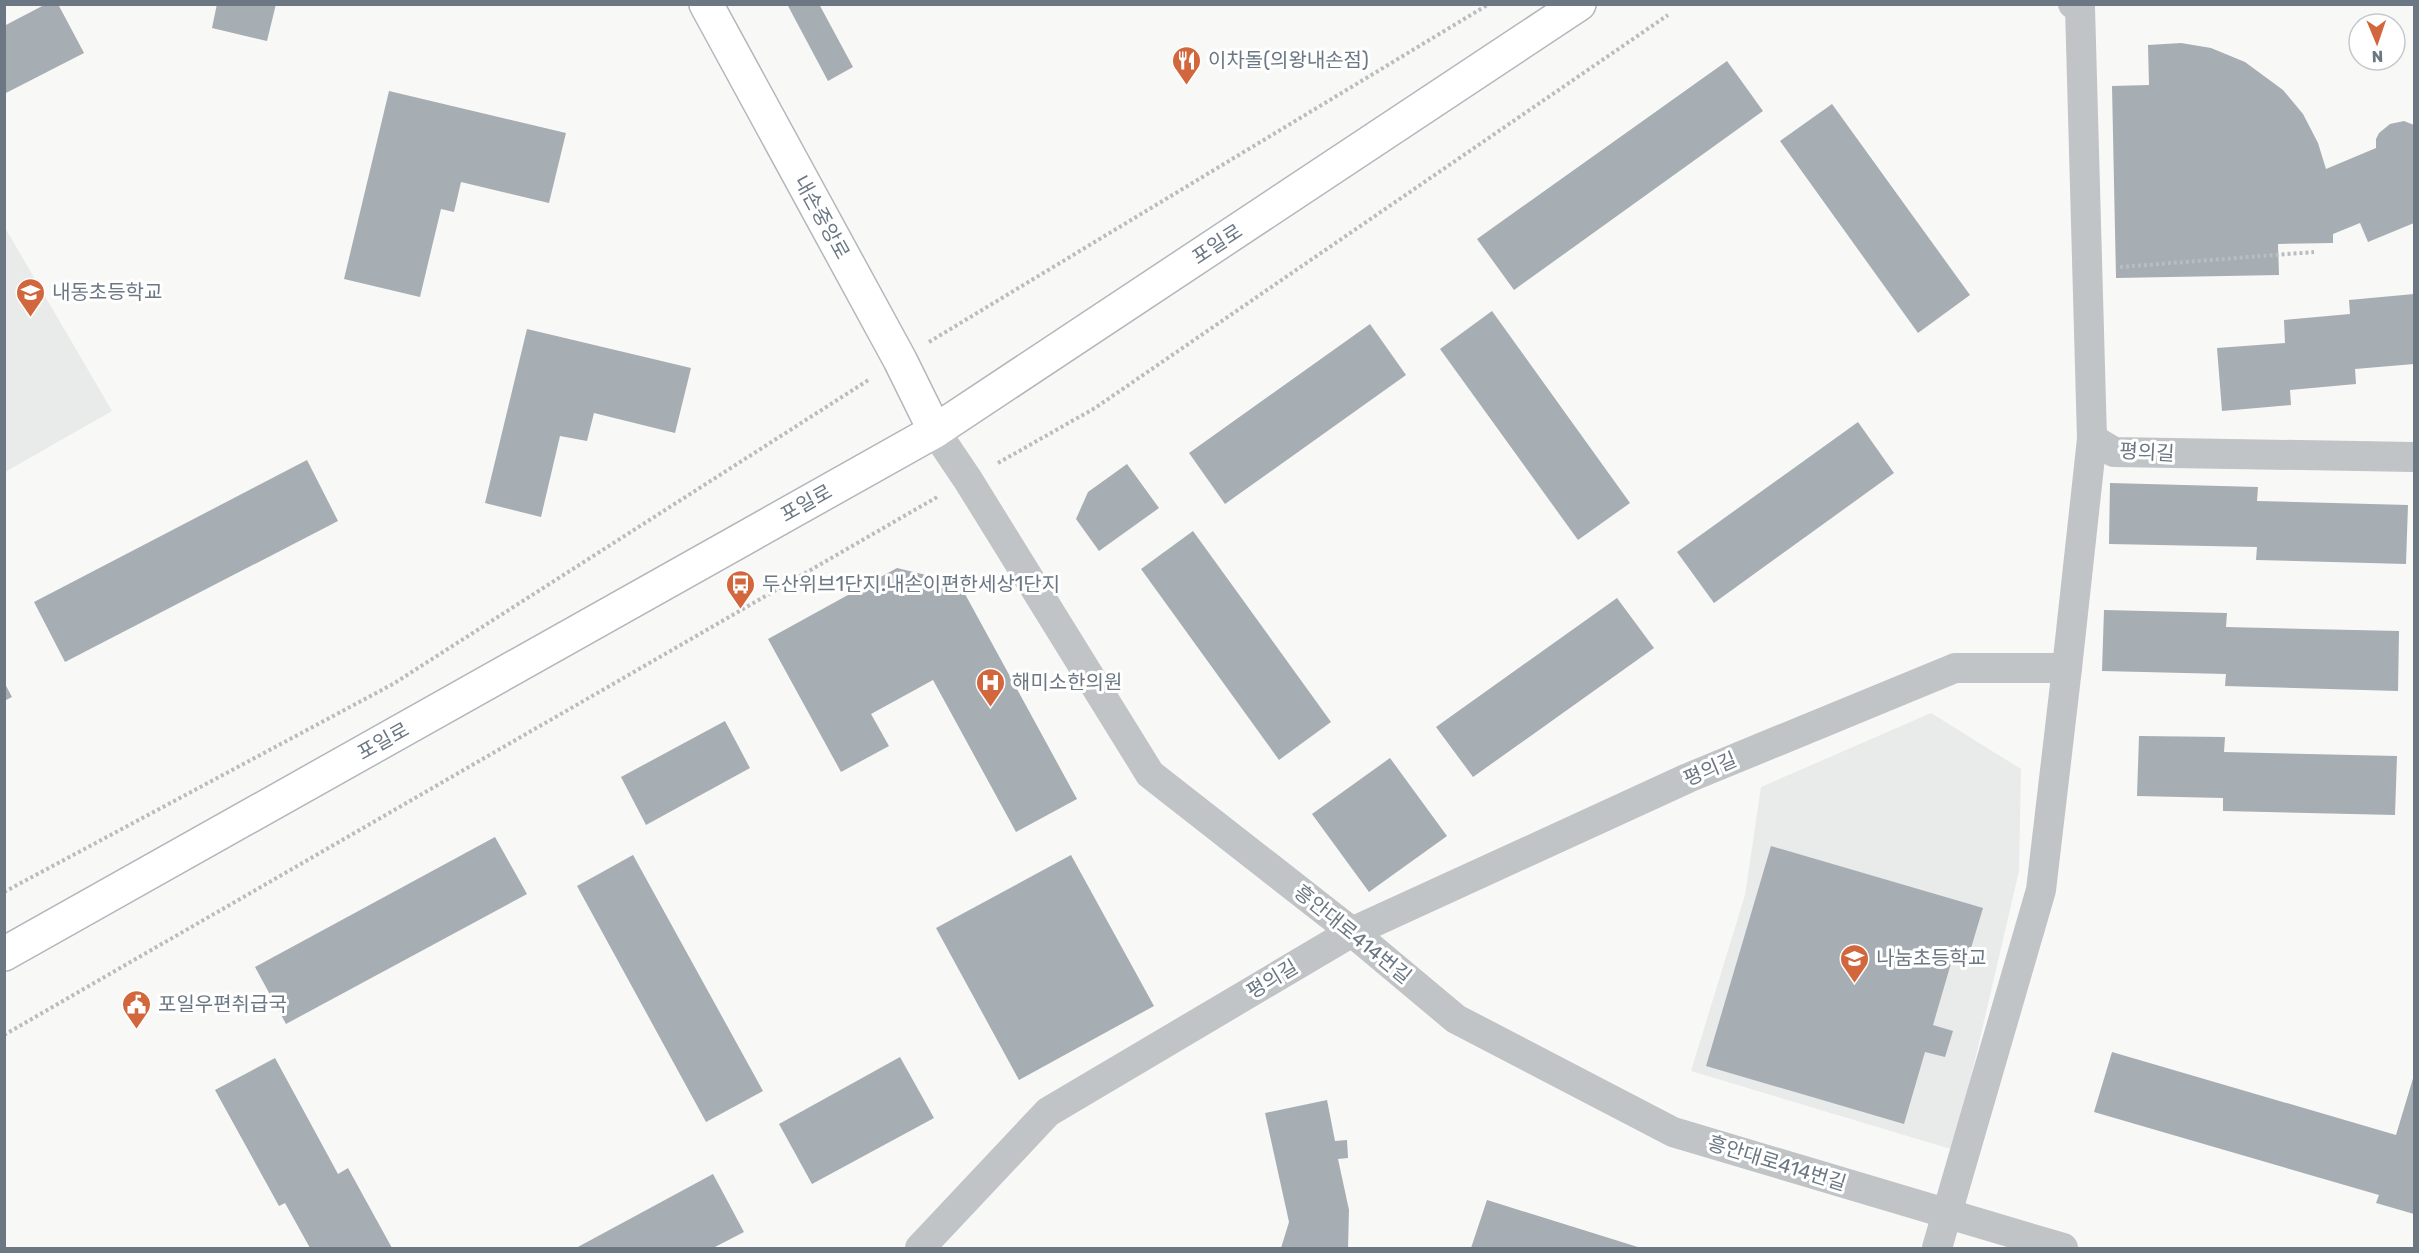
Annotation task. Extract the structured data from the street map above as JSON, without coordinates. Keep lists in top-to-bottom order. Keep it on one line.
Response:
{"streets":{"street":["내손중앙로","포일로","평의길","흥안대로414번길"]},"crossings":[["내손중앙로","포일로"],["내손중앙로","흥안대로414번길"],["포일로","흥안대로414번길"],["평의길","흥안대로414번길"]],"places":{"restaurant":["이차돌(의왕내손점)"],"school or university":["내동초등학교","나눔초등학교"],"bus stop":["두산위브1단지.내손이편한세상1단지"],"hospital":["해미소한의원"],"public building":["포일우편취급국"]},"north":"bottom"}
